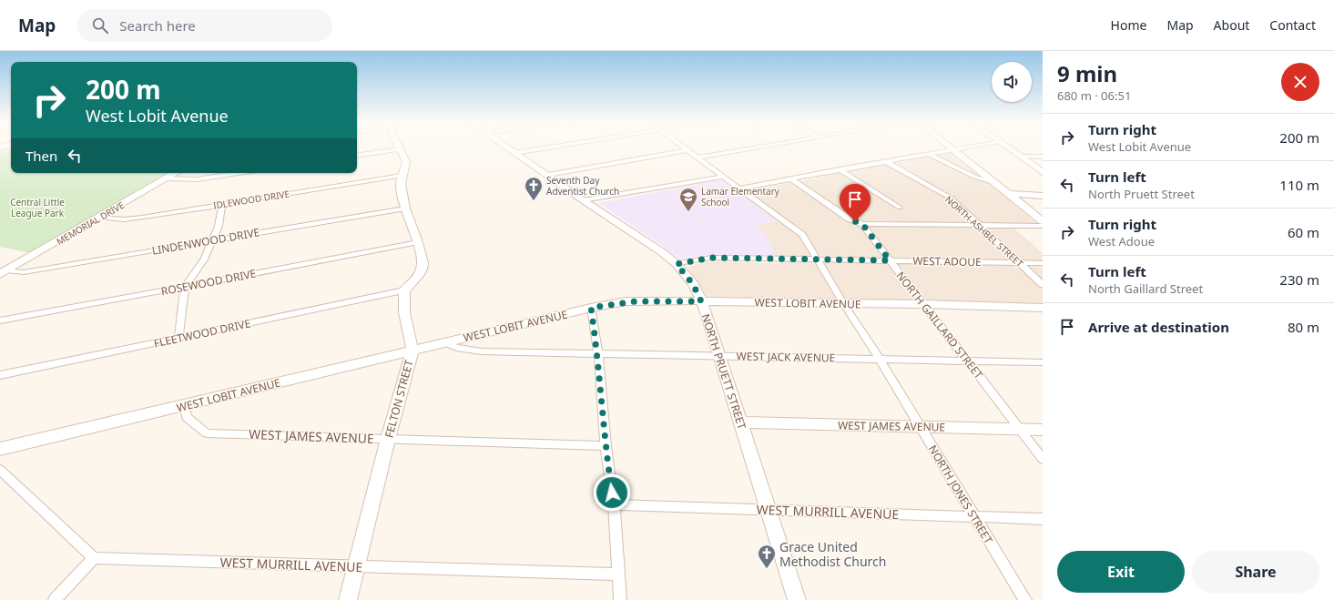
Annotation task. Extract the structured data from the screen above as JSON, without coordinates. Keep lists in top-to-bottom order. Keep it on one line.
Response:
{"streets":{"street":["IDLEWOOD DRIVE","MEMORIAL DRIVE","NORTH ASHBEL STREET","LINDENWOOD DRIVE","WEST ADOUE","ROSEWOOD DRIVE","WEST LOBIT AVENUE","NORTH GAILLARD STREET","FLEETWOOD DRIVE","WEST JACK AVENUE","NORTH PRUETT STREET","FELTON STREET","WEST JAMES AVENUE","NORTH JONES STREET","WEST MURRILL AVENUE"]},"crossings":[["IDLEWOOD DRIVE","MEMORIAL DRIVE"],["MEMORIAL DRIVE","LINDENWOOD DRIVE"],["NORTH ASHBEL STREET","WEST ADOUE"],["WEST ADOUE","NORTH GAILLARD STREET"],["WEST ADOUE","NORTH PRUETT STREET"],["WEST ADOUE","NORTH JONES STREET"],["WEST LOBIT AVENUE","NORTH GAILLARD STREET"],["WEST LOBIT AVENUE","WEST JACK AVENUE"],["WEST LOBIT AVENUE","NORTH PRUETT STREET"],["WEST LOBIT AVENUE","FELTON STREET"],["WEST LOBIT AVENUE","WEST JAMES AVENUE"],["WEST LOBIT AVENUE","NORTH JONES STREET"],["NORTH GAILLARD STREET","WEST JACK AVENUE"],["NORTH GAILLARD STREET","WEST JAMES AVENUE"],["FLEETWOOD DRIVE","FELTON STREET"],["WEST JACK AVENUE","NORTH PRUETT STREET"],["WEST JACK AVENUE","NORTH JONES STREET"],["NORTH PRUETT STREET","WEST JAMES AVENUE"],["NORTH PRUETT STREET","WEST MURRILL AVENUE"],["FELTON STREET","WEST JAMES AVENUE"],["FELTON STREET","WEST MURRILL AVENUE"],["WEST JAMES AVENUE","NORTH JONES STREET"],["NORTH JONES STREET","WEST MURRILL AVENUE"]],"parks":["Central Little League Park"],"places":{"church":["Seventh Day Adventist Church","Grace United Methodist Church"],"school or university":["Lamar Elementary School"]},"page":{"header":"Map","search":"Search here","nav":["Home","Map","About","Contact"],"heading":["9 min","680 m · 06:51"],"turn":["200 m","West Lobit Avenue"],"list":[{"name":"Turn right","note":"West Lobit Avenue","value":"200 m"},{"name":"Turn left","note":"North Pruett Street","value":"110 m"},{"name":"Turn right","note":"West Adoue","value":"60 m"},{"name":"Turn left","note":"North Gaillard Street","value":"230 m"},{"name":"Arrive at destination","value":"80 m"}],"then":"Then","buttons":["Exit","Share"]}}
